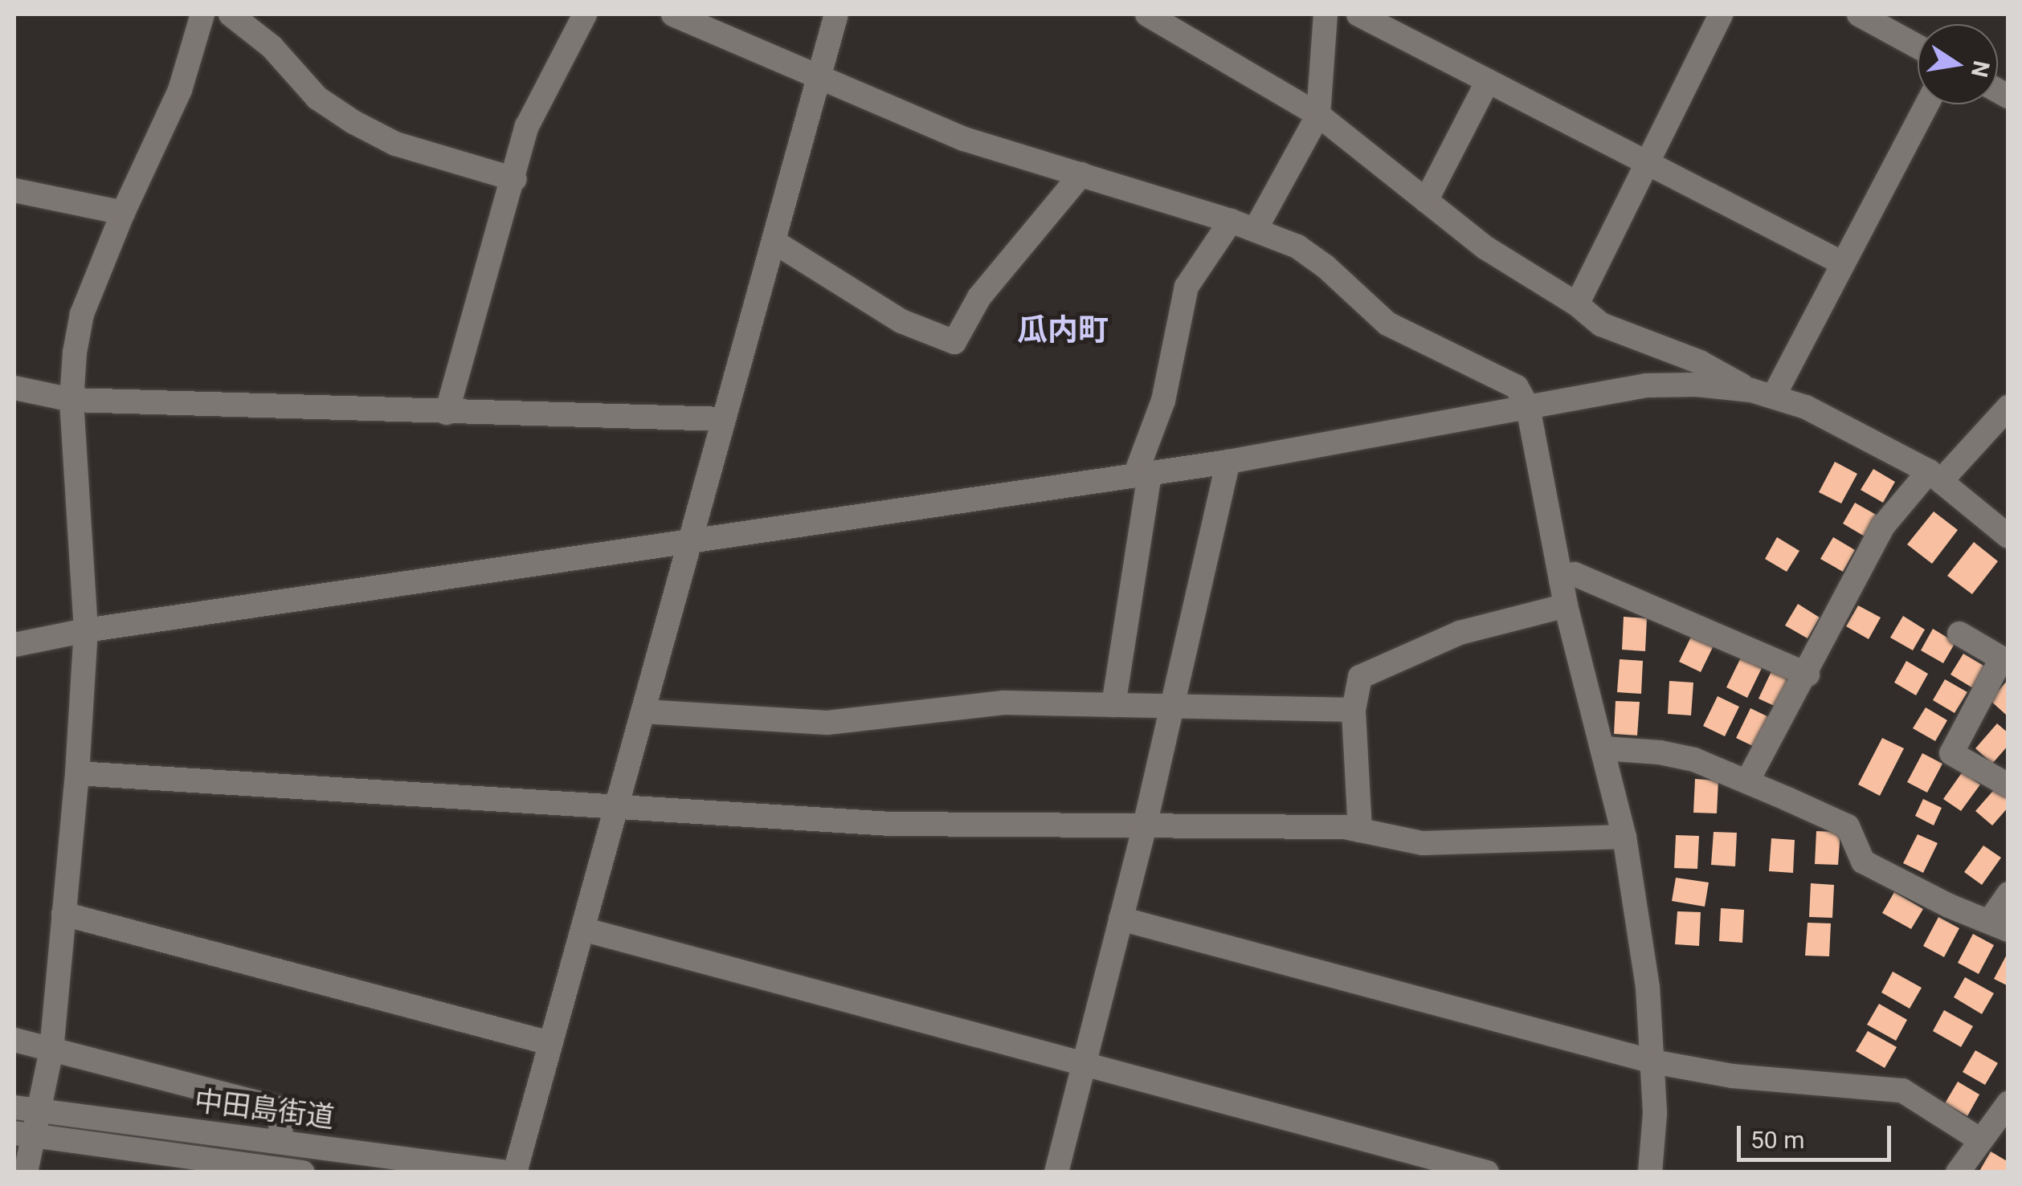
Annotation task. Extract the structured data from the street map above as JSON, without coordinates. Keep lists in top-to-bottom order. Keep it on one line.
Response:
{"streets":{"street":["中田島街道"]},"districts":["瓜内町"],"scale_bar":"50 m","north":"right"}
